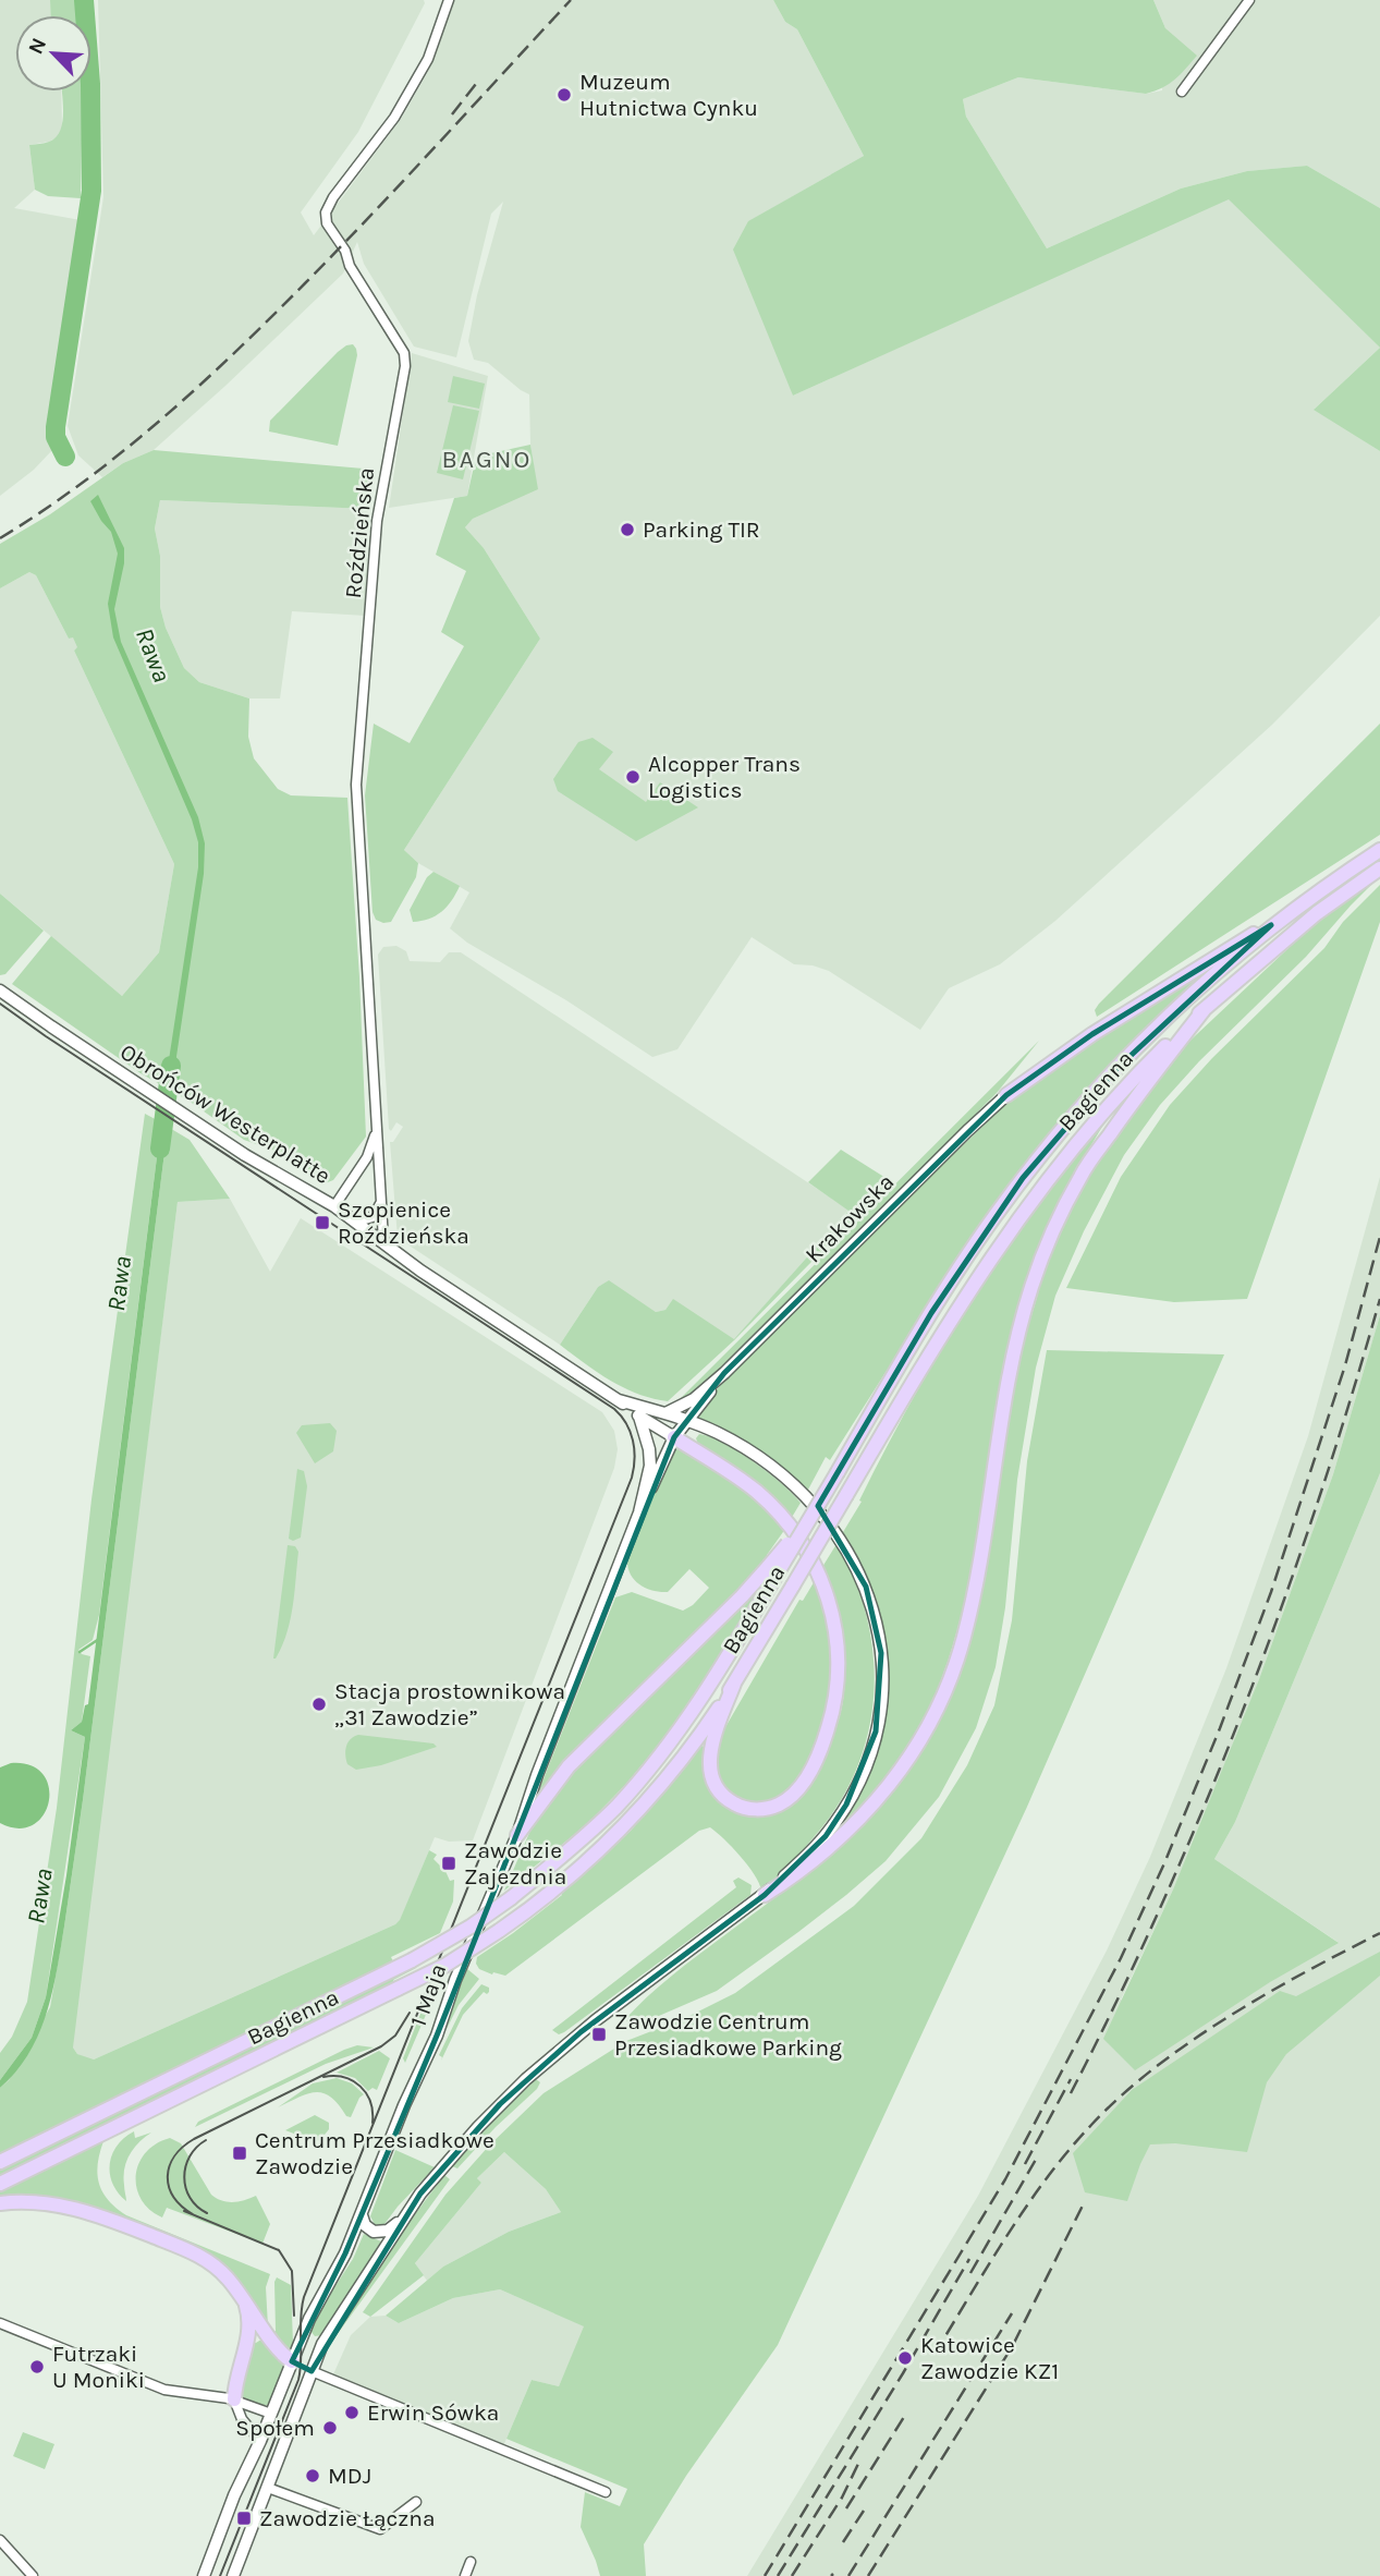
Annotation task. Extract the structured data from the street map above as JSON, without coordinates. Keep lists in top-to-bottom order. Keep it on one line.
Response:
{"streets":{"main road":["Bagienna"],"street":["Roździeńska","Obrońców Westerplatte","Krakowska","1 Maja"]},"crossings":[["Roździeńska","Obrońców Westerplatte"],["Obrońców Westerplatte","Krakowska"],["Obrońców Westerplatte","1 Maja"],["Krakowska","1 Maja"]],"districts":["BAGNO"],"water":["Rawa"],"places":{"other":["Muzeum Hutnictwa Cynku","Parking TIR","Alcopper Trans Logistics","Stacja prostownikowa „31 Zawodzie”","Katowice Zawodzie KZ1","Futrzaki U Moniki","Erwin Sówka","Społem","MDJ"],"transit":["Szopienice Roździeńska","Zawodzie Zajezdnia","Zawodzie Centrum Przesiadkowe Parking","Centrum Przesiadkowe Zawodzie","Zawodzie Łączna"]},"north":"top left"}
